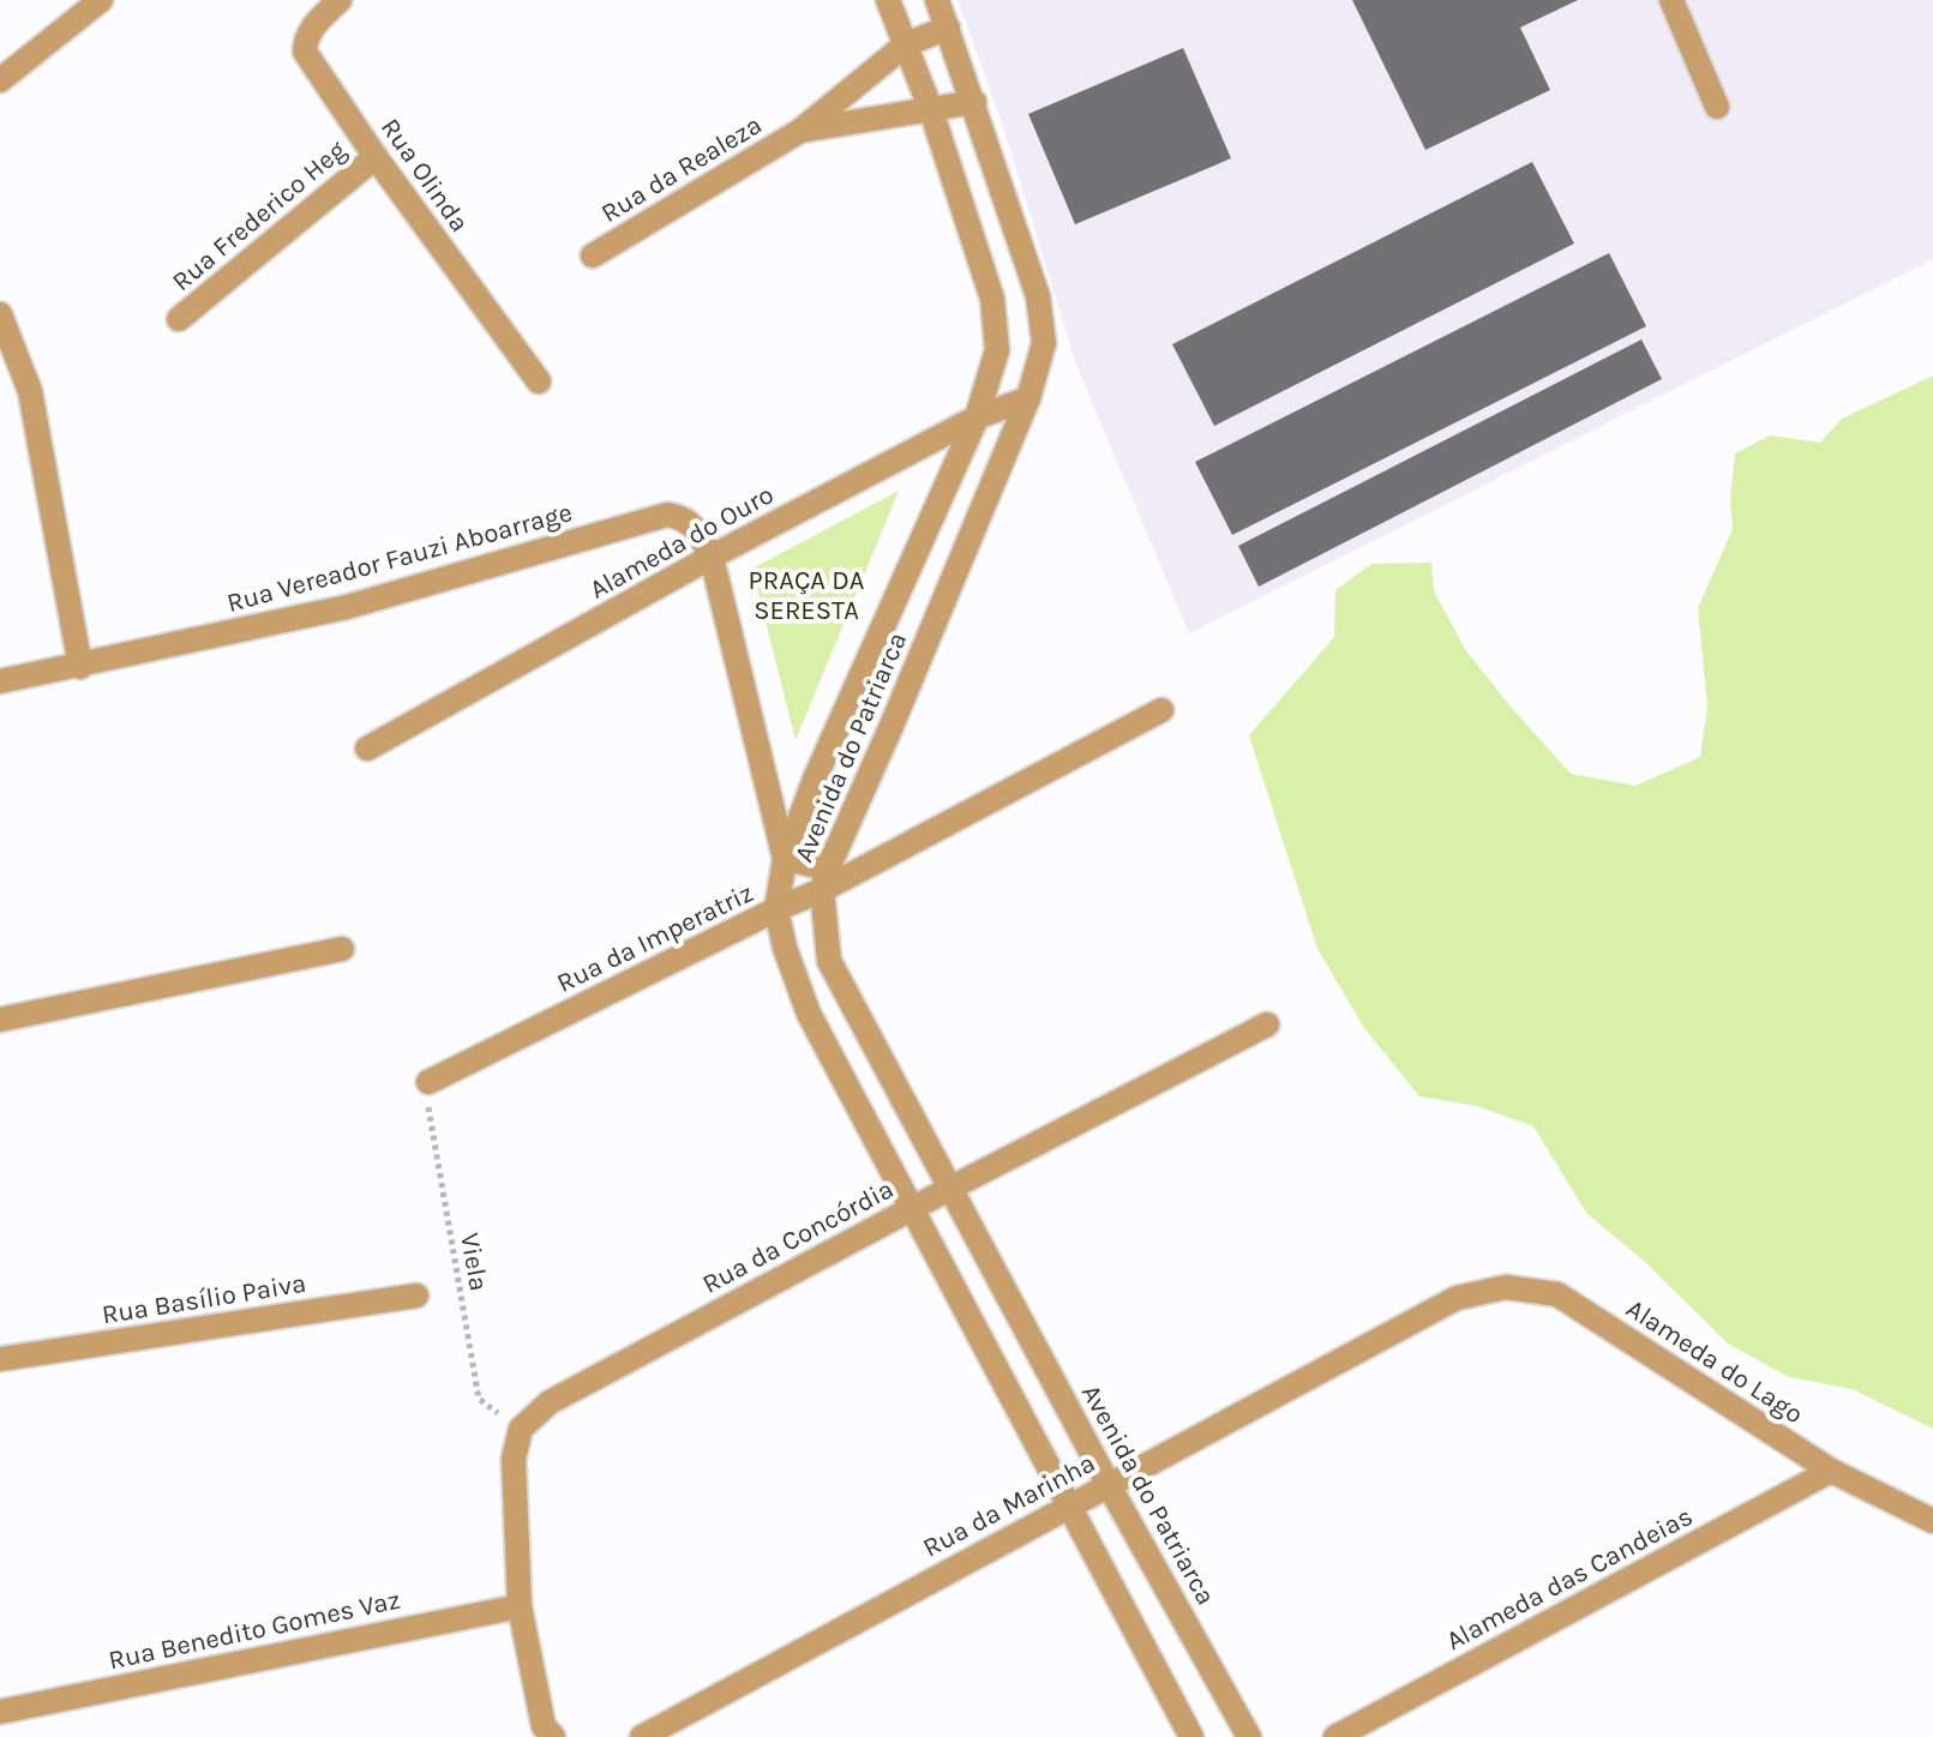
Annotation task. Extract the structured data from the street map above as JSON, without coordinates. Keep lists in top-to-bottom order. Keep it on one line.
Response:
{"streets":{"street":["Rua da Realeza","Rua Olinda","Rua Frederico Heg","Alameda do Ouro","Rua Vereador Fauzi Aboarrage","Avenida do Patriarca","Rua da Imperatriz","Rua da Concórdia","Rua Basílio Paiva","Alameda do Lago","Rua da Marinha","Alameda das Candeias","Rua Benedito Gomes Vaz"],"path":["Viela"]},"crossings":[["Rua da Realeza","Avenida do Patriarca"],["Rua Olinda","Rua Frederico Heg"],["Alameda do Ouro","Rua Vereador Fauzi Aboarrage"],["Alameda do Ouro","Avenida do Patriarca"],["Avenida do Patriarca","Rua da Imperatriz"],["Avenida do Patriarca","Rua da Concórdia"],["Avenida do Patriarca","Rua da Marinha"],["Rua da Imperatriz","Viela"],["Rua da Concórdia","Viela"],["Alameda do Lago","Rua da Marinha"],["Alameda do Lago","Alameda das Candeias"]],"parks":["PRAÇA DA SERESTA"]}
